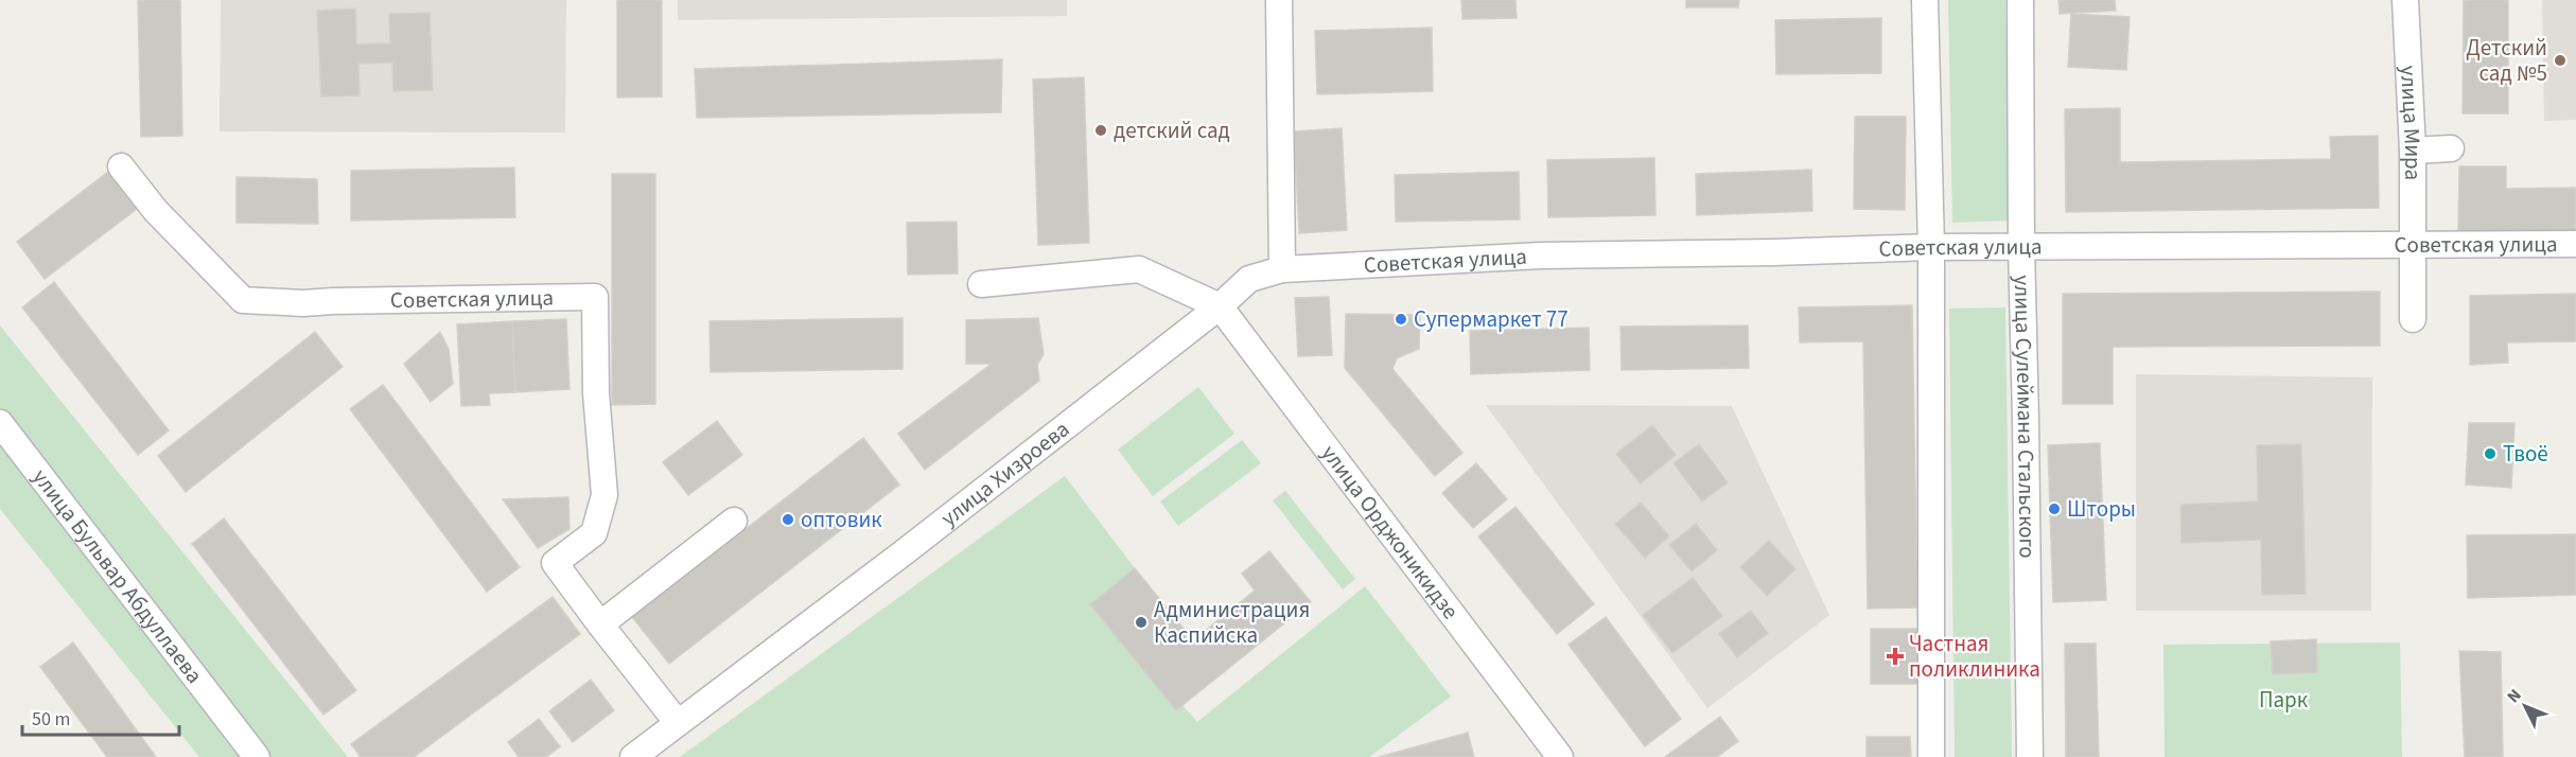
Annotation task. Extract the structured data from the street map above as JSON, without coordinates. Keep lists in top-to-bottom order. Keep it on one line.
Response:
{"streets":{"street":["улица Мира","Советская улица","улица Сулеймана Стальского","улица Хизроева","улица Орджоникидзе","улица Бульвар Абдуллаева"]},"crossings":[["улица Мира","Советская улица"],["Советская улица","улица Сулеймана Стальского"],["Советская улица","улица Хизроева"],["улица Хизроева","улица Орджоникидзе"]],"parks":["Парк"],"places":{"other":["Детский сад №5","детский сад","Супермаркет 77","Твоё","Шторы","оптовик","Администрация Каспийска"],"health":["Частная поликлиника"]},"scale_bar":"50 m","north":"top left"}
